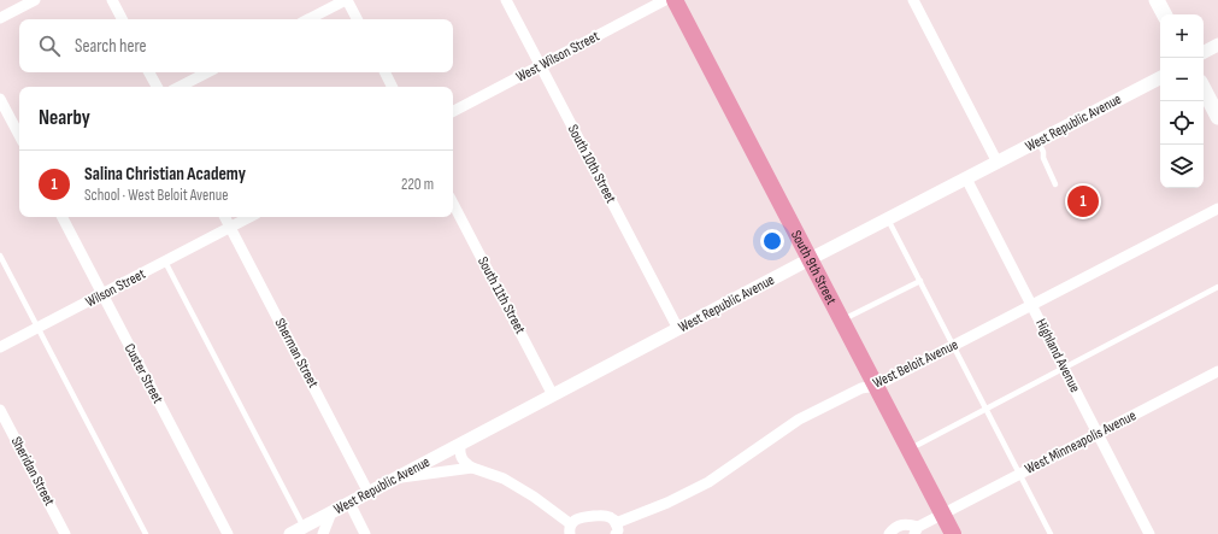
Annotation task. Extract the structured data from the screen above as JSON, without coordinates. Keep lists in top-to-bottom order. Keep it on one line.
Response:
{"streets":{"main road":["South 9th Street"],"street":["West Wilson Street","West Republic Avenue","South 10th Street","Wilson Street","South 11th Street","Sherman Street","Highland Avenue","West Beloit Avenue","Custer Street","West Minneapolis Avenue","Sheridan Street"]},"crossings":[["West Wilson Street","South 10th Street"],["West Republic Avenue","South 10th Street"],["West Republic Avenue","South 9th Street"],["West Republic Avenue","South 11th Street"],["West Republic Avenue","Sherman Street"],["West Republic Avenue","Highland Avenue"],["South 9th Street","West Beloit Avenue"],["South 9th Street","West Minneapolis Avenue"],["Wilson Street","Sherman Street"],["Wilson Street","Custer Street"],["Highland Avenue","West Beloit Avenue"],["Highland Avenue","West Minneapolis Avenue"]],"page":{"map_buttons":["+","−"],"search":"Search here","heading":"Nearby","list":[{"mark":"1","name":"Salina Christian Academy","note":"School · West Beloit Avenue","value":"220 m"}],"pins":"1"}}
